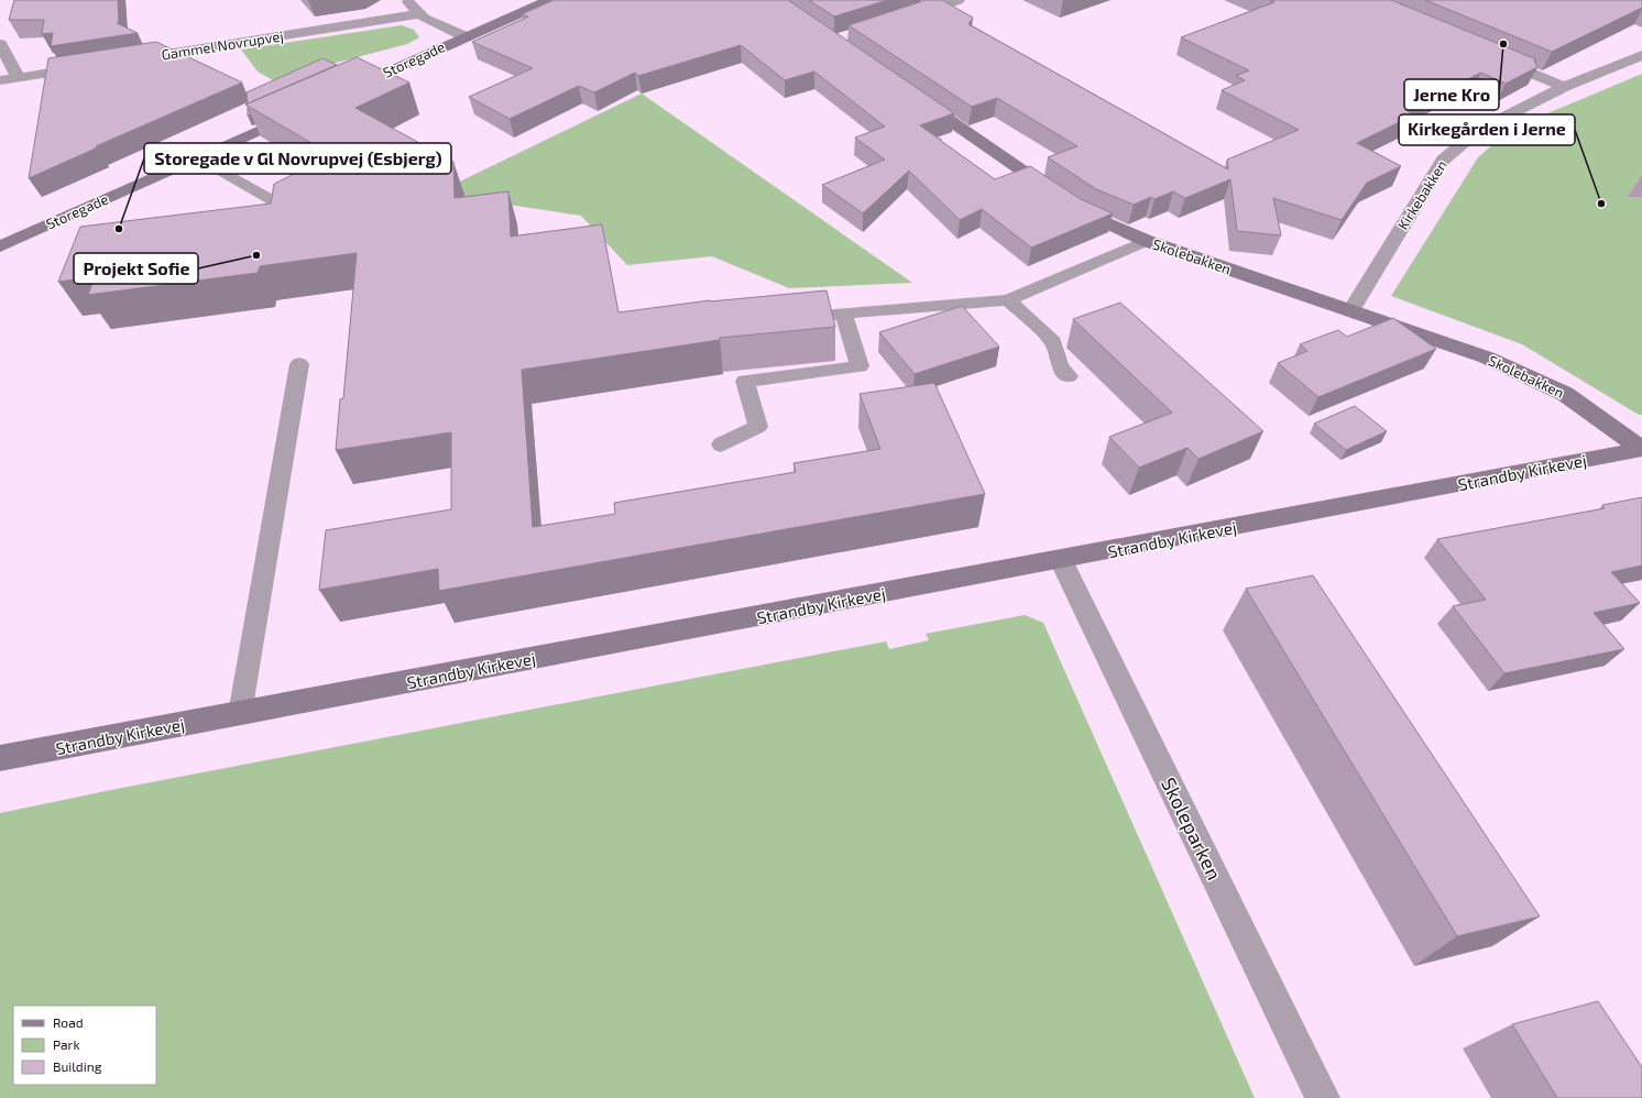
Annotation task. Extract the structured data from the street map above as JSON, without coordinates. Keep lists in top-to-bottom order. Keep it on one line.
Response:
{"streets":{"street":["Gammel Novrupvej","Storegade","Kirkebakken","Skolebakken","Strandby Kirkevej","Skoleparken"]},"crossings":[["Kirkebakken","Skolebakken"],["Skolebakken","Strandby Kirkevej"],["Strandby Kirkevej","Skoleparken"]],"places":["Jerne Kro","Kirkegården i Jerne","Storegade v Gl Novrupvej (Esbjerg)","Projekt Sofie"],"legend":["Road","Park","Building"]}
